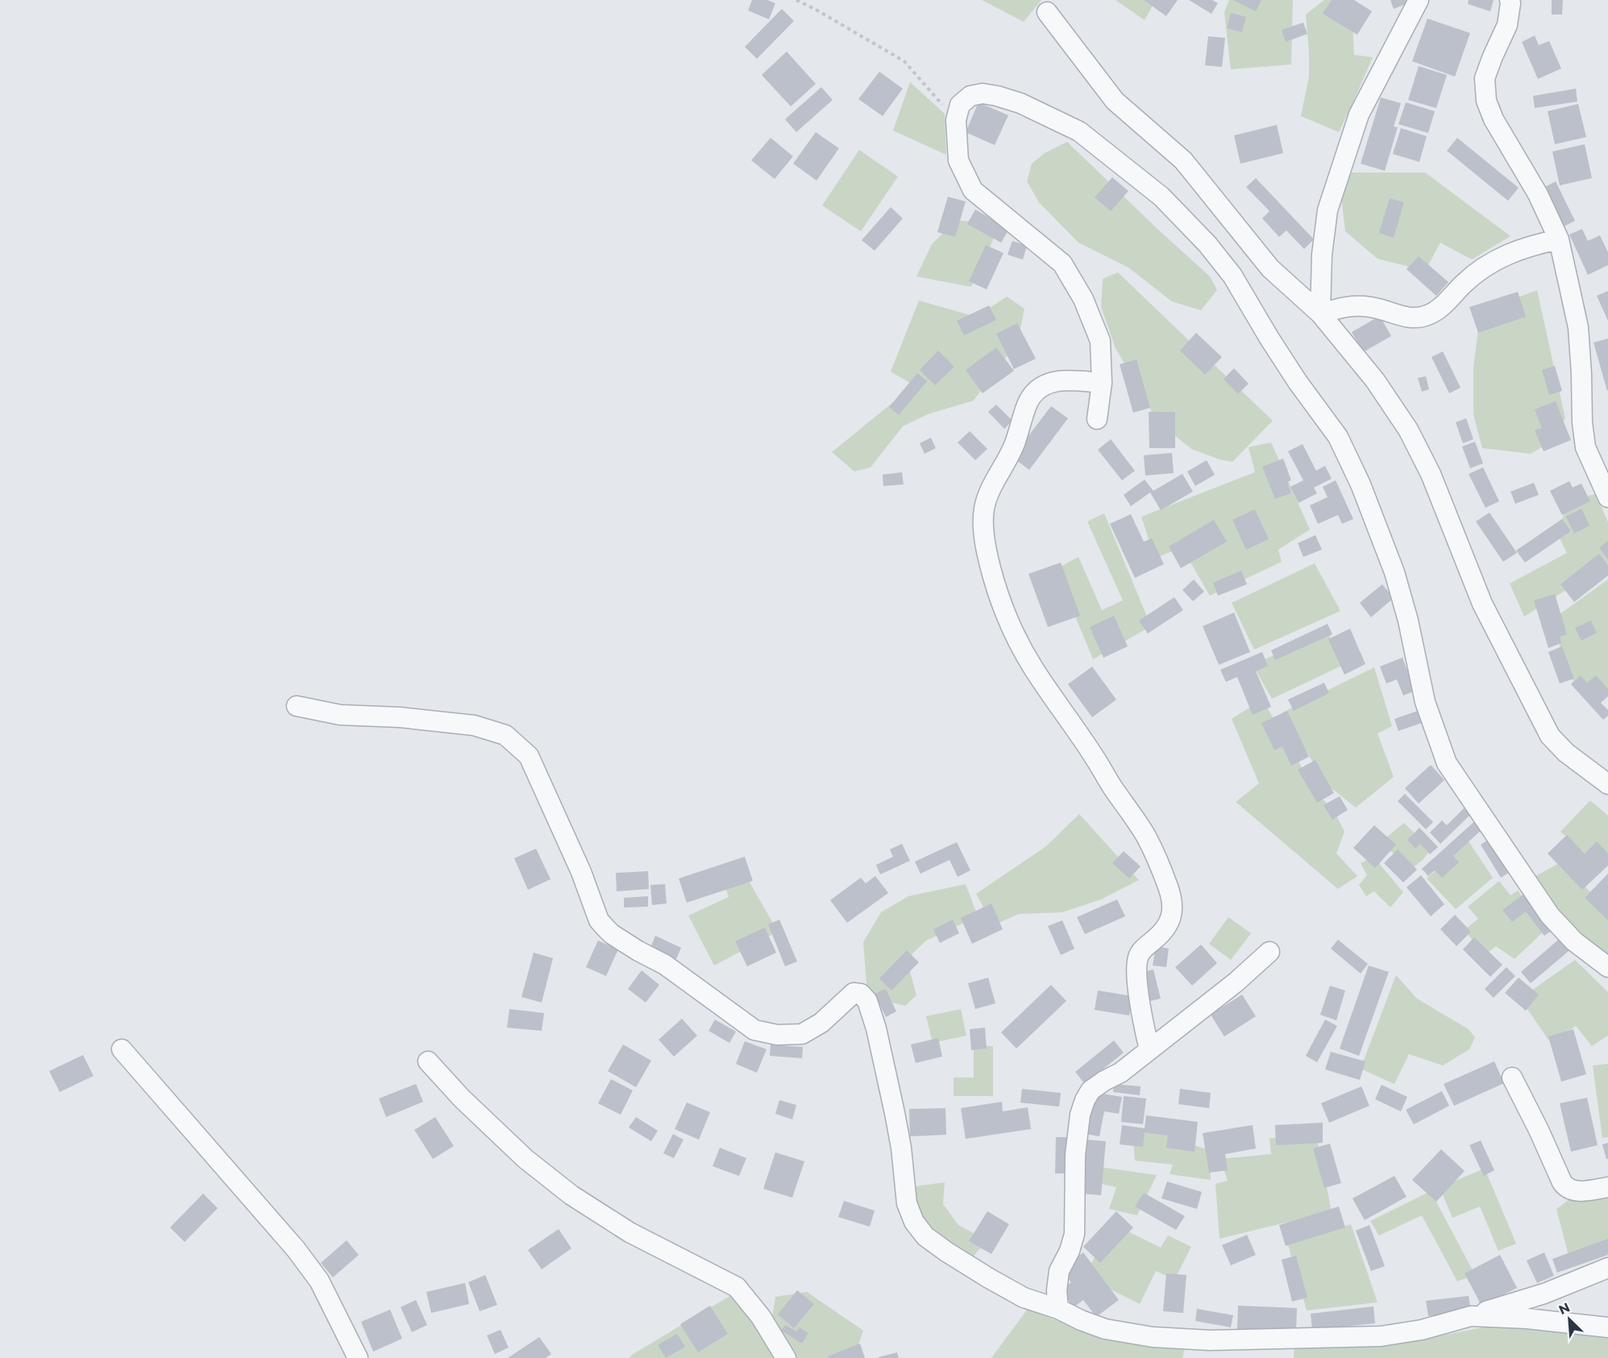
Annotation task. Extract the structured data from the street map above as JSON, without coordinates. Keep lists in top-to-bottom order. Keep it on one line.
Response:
{"north":"top left"}
